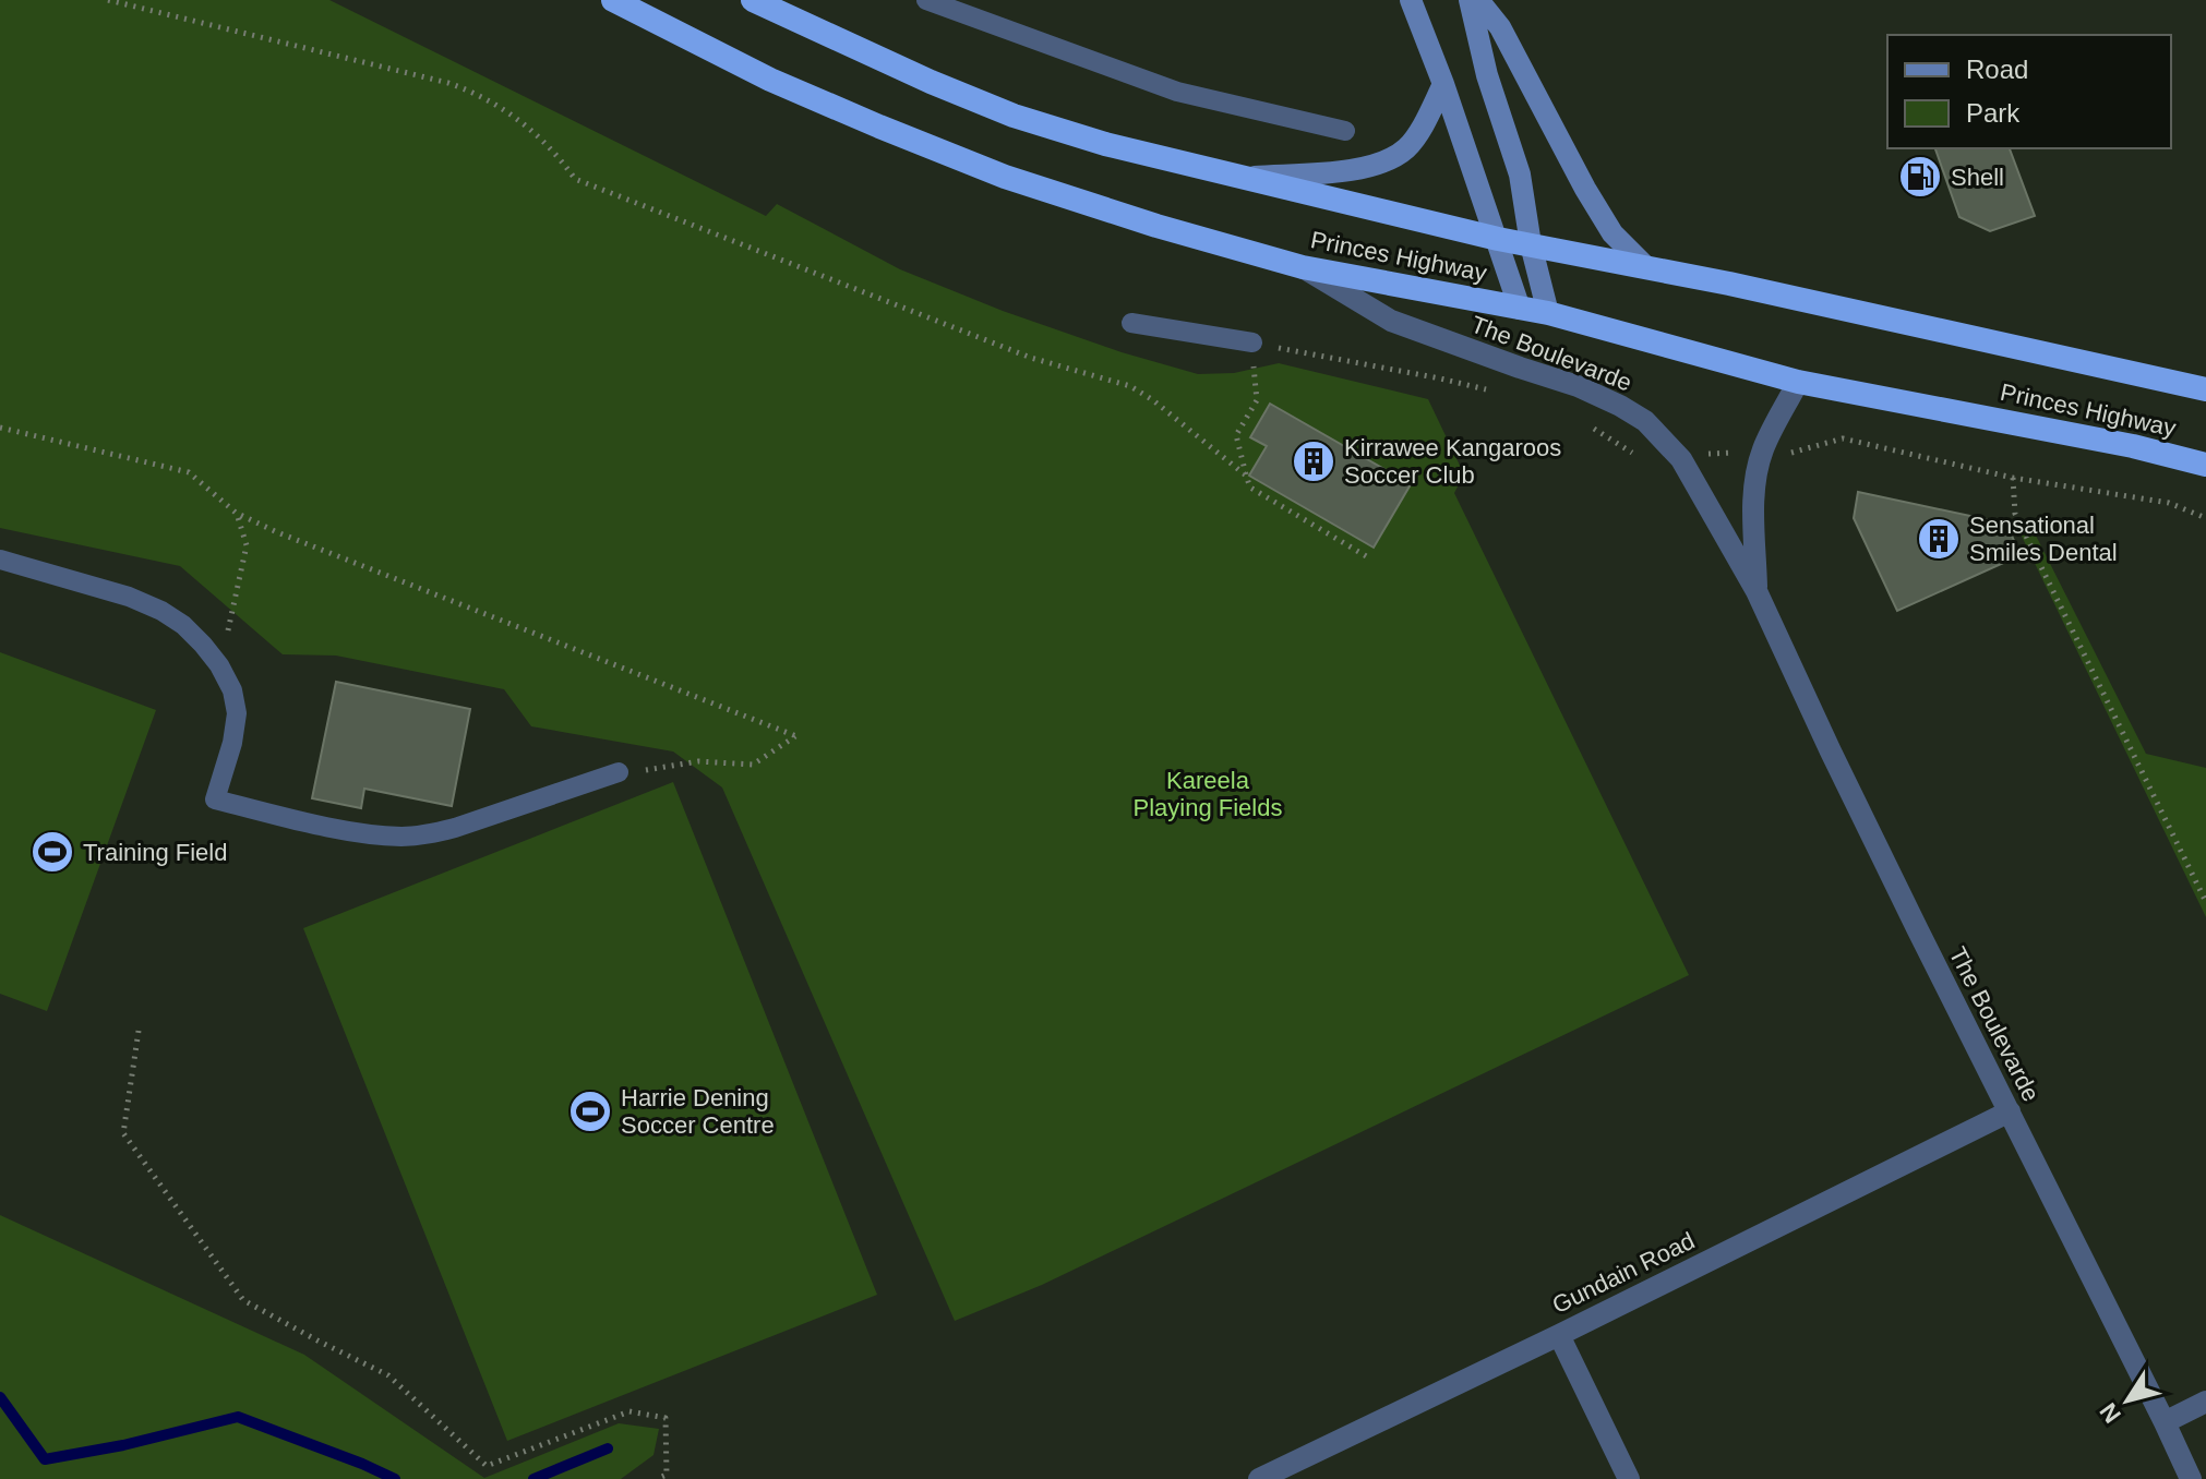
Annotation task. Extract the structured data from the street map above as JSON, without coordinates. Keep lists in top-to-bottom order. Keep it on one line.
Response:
{"streets":{"highway":["Princes Highway"],"main road":["The Boulevarde"],"street":["Gundain Road"]},"crossings":[["Princes Highway","The Boulevarde"],["The Boulevarde","Gundain Road"]],"parks":["Kareela Playing Fields"],"places":{"fuel station":["Shell"],"building":["Kirrawee Kangaroos Soccer Club","Sensational Smiles Dental"],"sports":["Training Field","Harrie Dening Soccer Centre"]},"legend":["Road","Park"],"north":"bottom left"}
